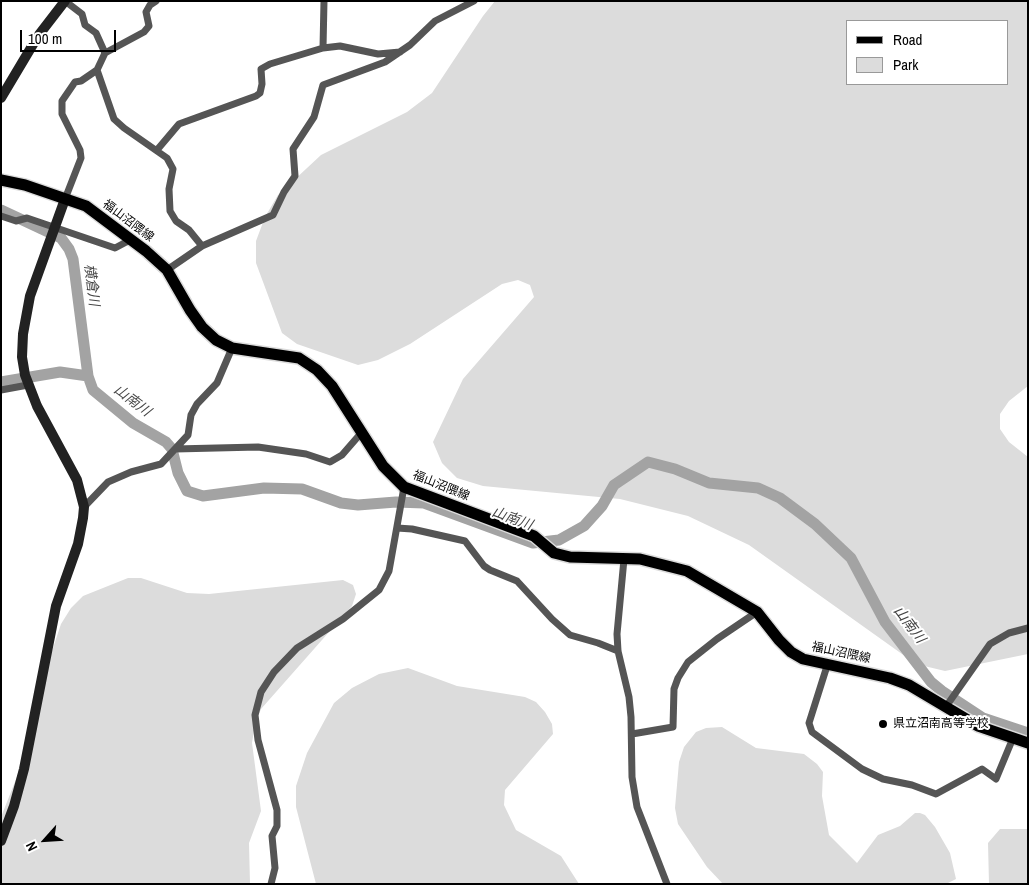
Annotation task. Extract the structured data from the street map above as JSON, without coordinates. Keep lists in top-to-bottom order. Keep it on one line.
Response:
{"streets":{"main road":["福山沼隈線"]},"water":["横倉川","山南川"],"places":["県立沼南高等学校"],"legend":["Road","Park"],"scale_bar":"100 m","north":"bottom left"}
